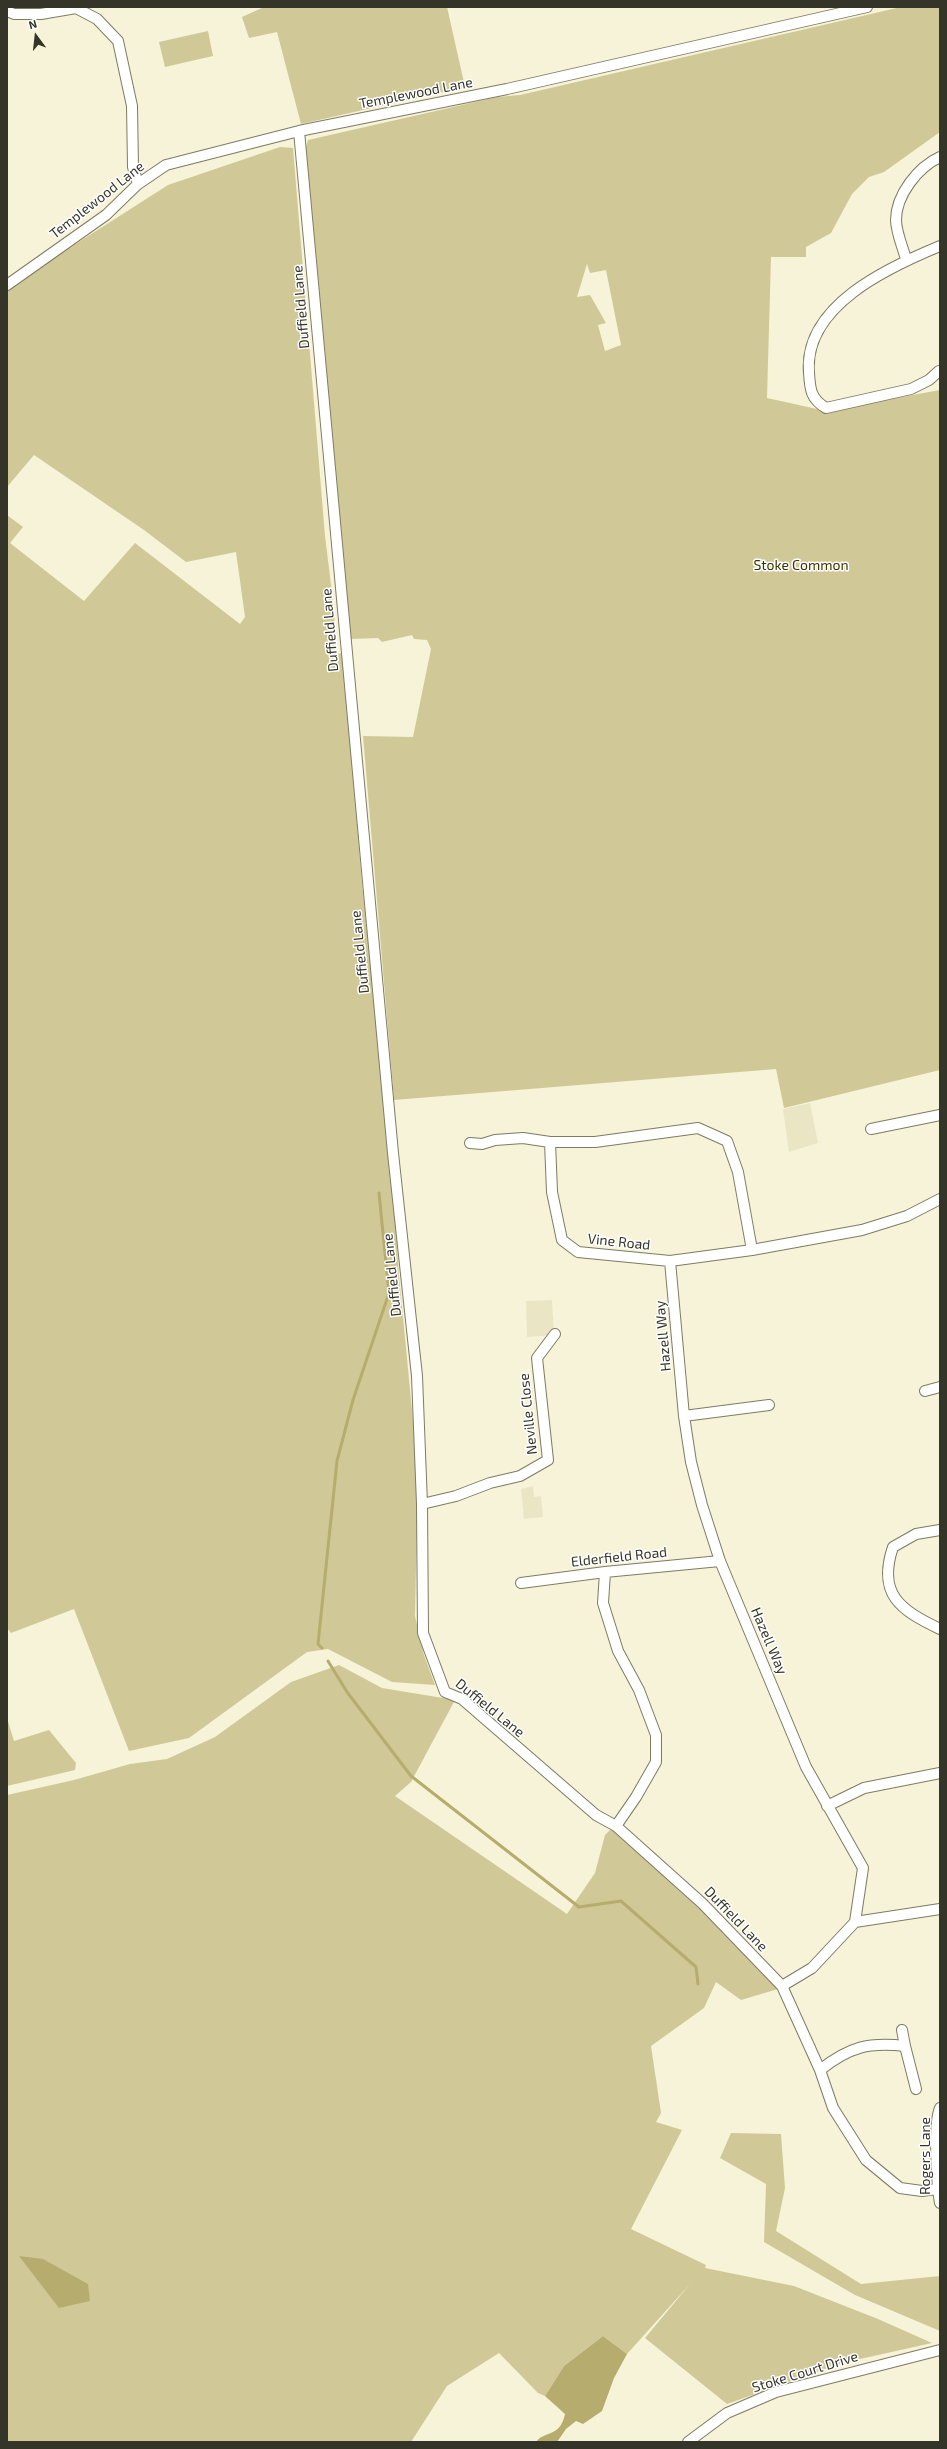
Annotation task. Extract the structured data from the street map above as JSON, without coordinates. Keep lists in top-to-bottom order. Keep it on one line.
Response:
{"streets":{"street":["Templewood Lane","Duffield Lane","Vine Road","Hazell Way","Neville Close","Elderfield Road","Rogers Lane","Stoke Court Drive"]},"crossings":[["Templewood Lane","Duffield Lane"],["Duffield Lane","Neville Close"],["Duffield Lane","Rogers Lane"],["Vine Road","Hazell Way"],["Hazell Way","Elderfield Road"]],"parks":["Stoke Common"],"north":"top"}
